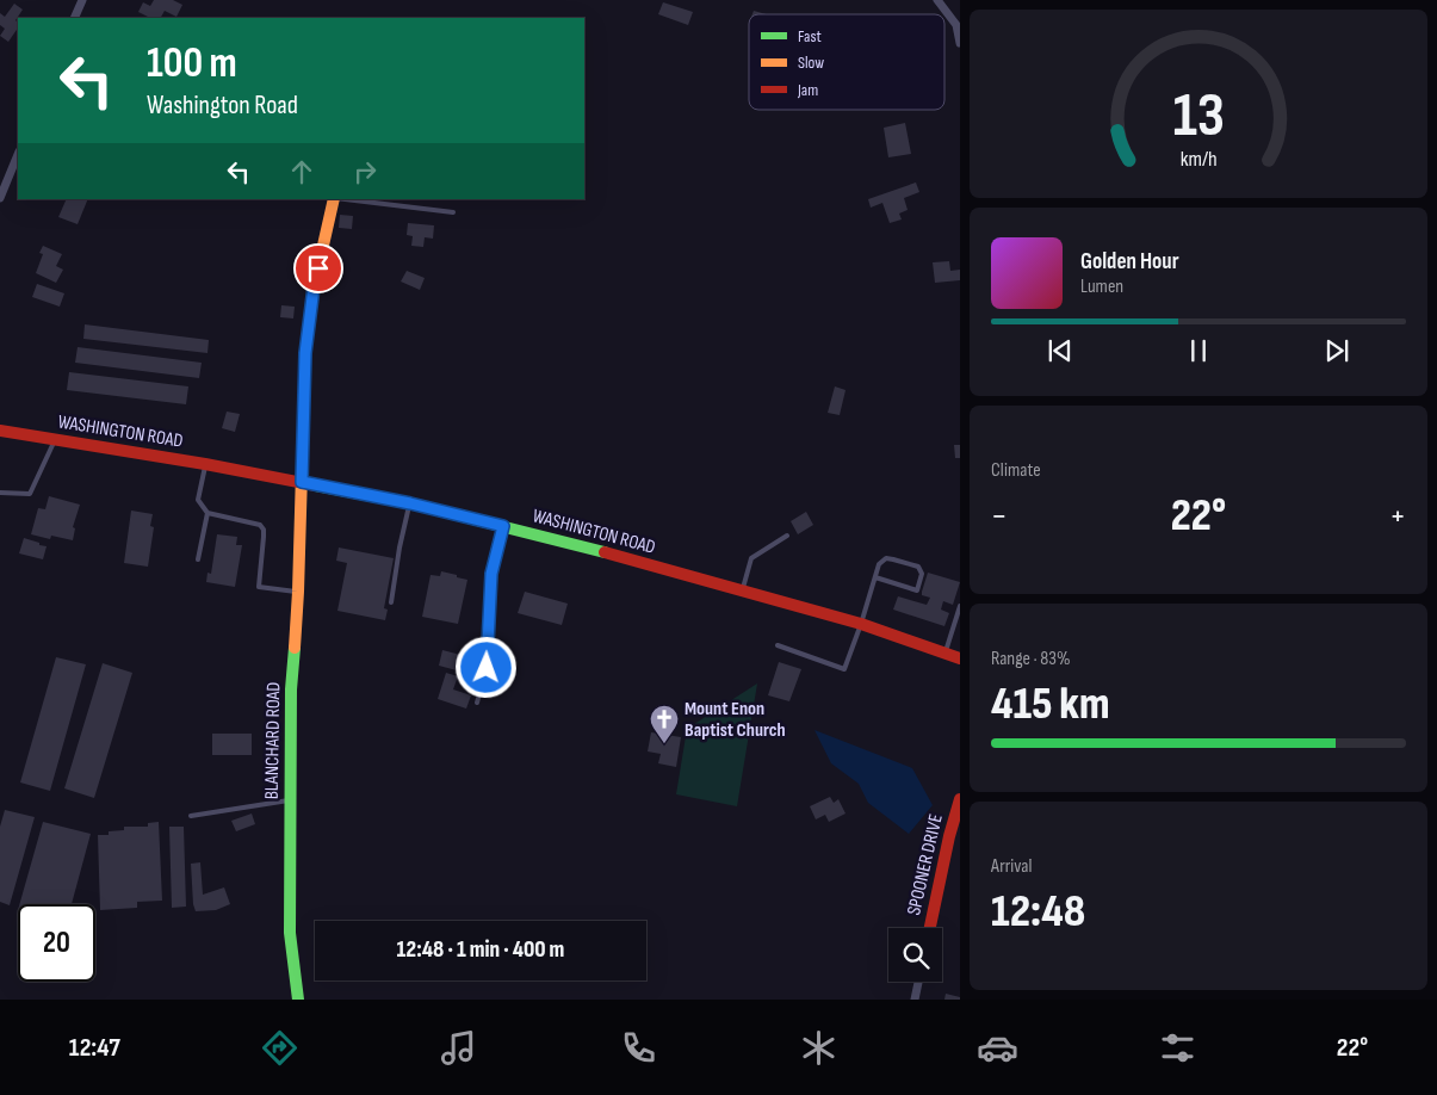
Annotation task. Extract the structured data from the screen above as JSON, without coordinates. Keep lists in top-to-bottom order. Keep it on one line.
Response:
{"streets":{"main road":["WASHINGTON ROAD","BLANCHARD ROAD","SPOONER DRIVE"]},"crossings":[["WASHINGTON ROAD","BLANCHARD ROAD"]],"places":{"church":["Mount Enon Baptist Church"]},"legend":["Fast","Slow","Jam"],"page":{"turn":["100 m","Washington Road"],"song":["Golden Hour","Lumen"],"tile":["Climate",["Range · 83%","415 km"],["Arrival","12:48"]],"heat":["−","22°","+"],"limit":"20","trip":"12:48 · 1 min · 400 m","tabs":["12:47","22°"],"gauge":["13","km/h"]}}
